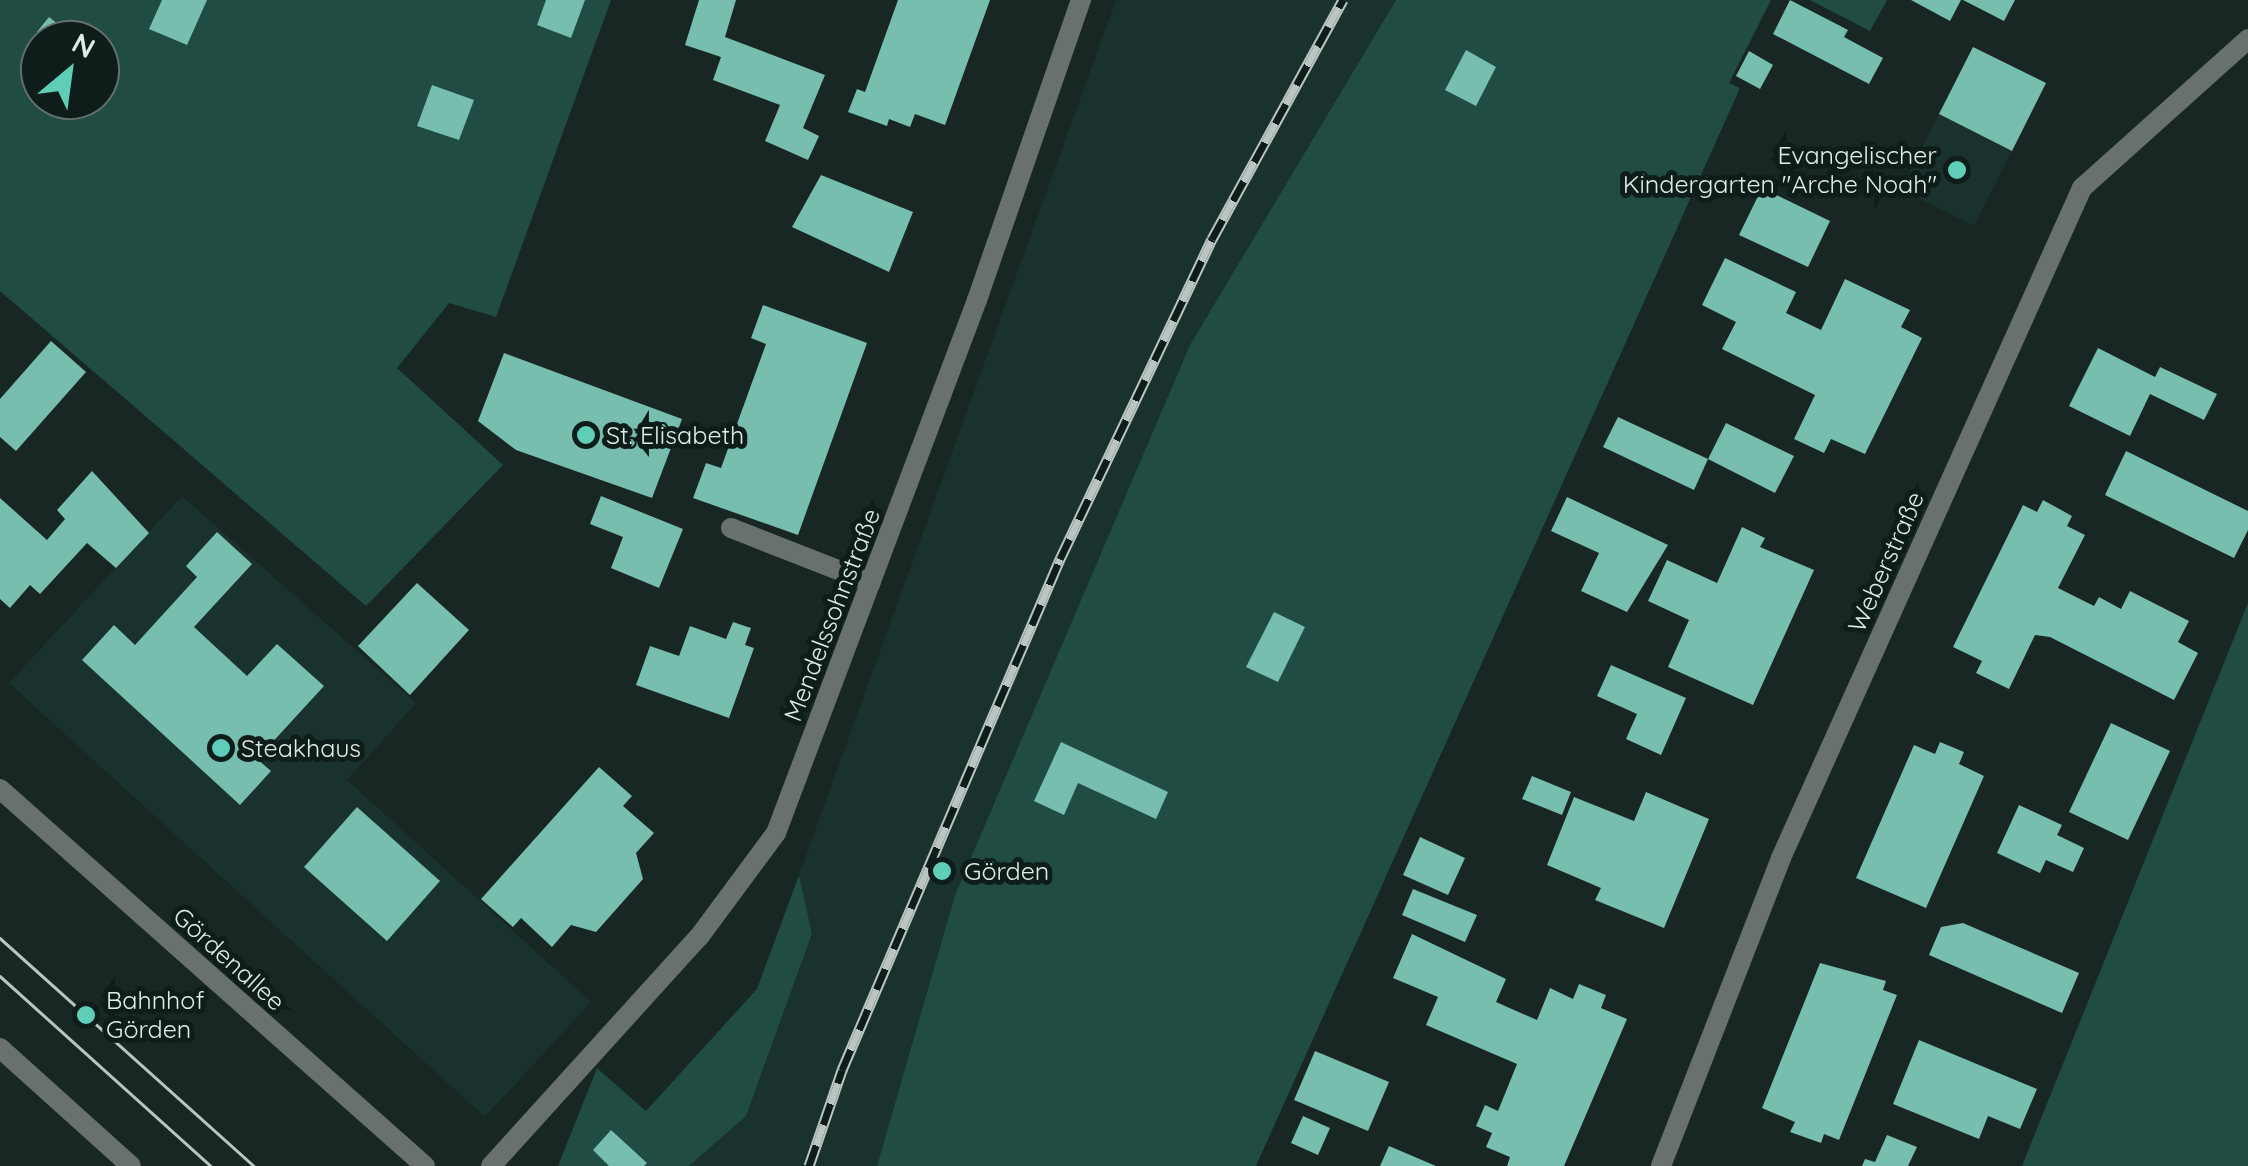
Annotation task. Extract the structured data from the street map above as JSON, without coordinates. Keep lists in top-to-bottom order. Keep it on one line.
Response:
{"streets":{"street":["Weberstraße","Mendelssohnstraße","Gördenallee"]},"places":["Evangelischer Kindergarten \"Arche Noah\"","St. Elisabeth","Steakhaus","Görden","Bahnhof Görden"],"north":"top right"}
